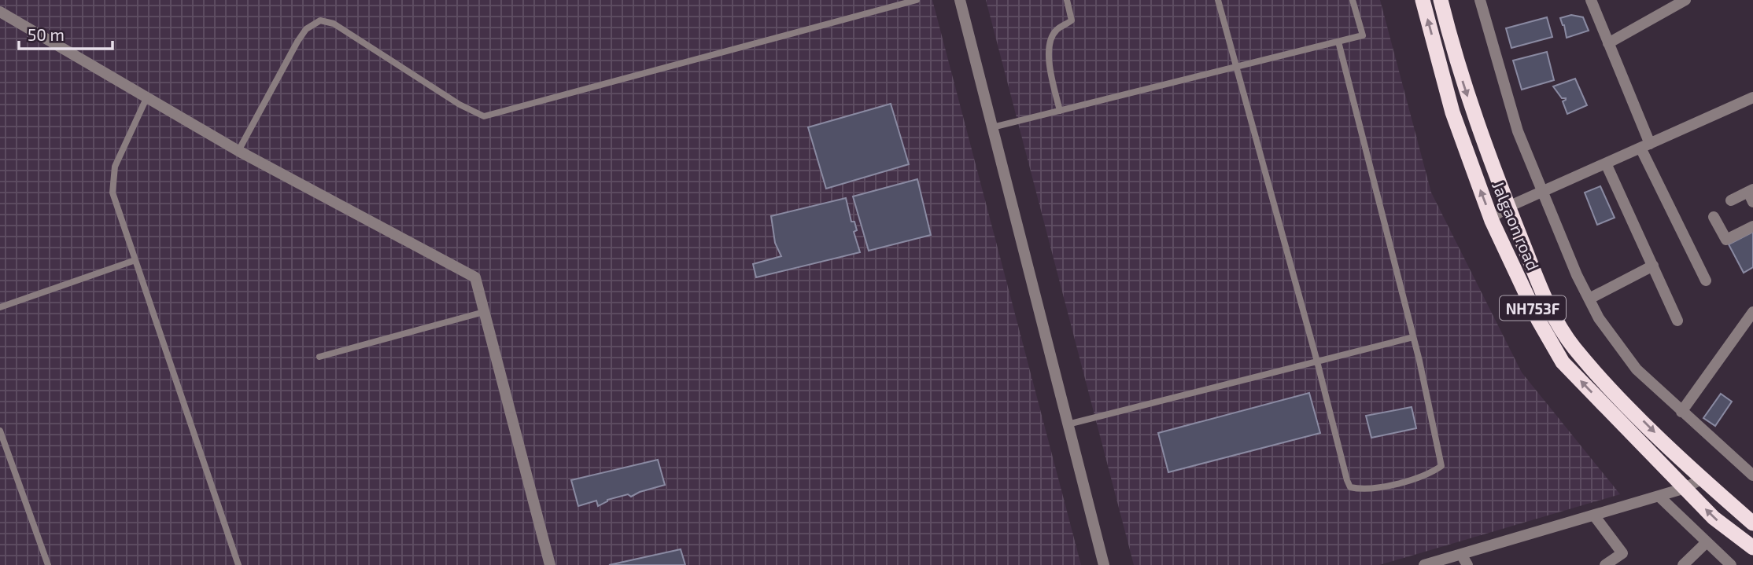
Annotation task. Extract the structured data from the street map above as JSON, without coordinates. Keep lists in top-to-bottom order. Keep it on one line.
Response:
{"streets":{"highway":["Jalgaon road","NH753F"]},"scale_bar":"50 m"}
